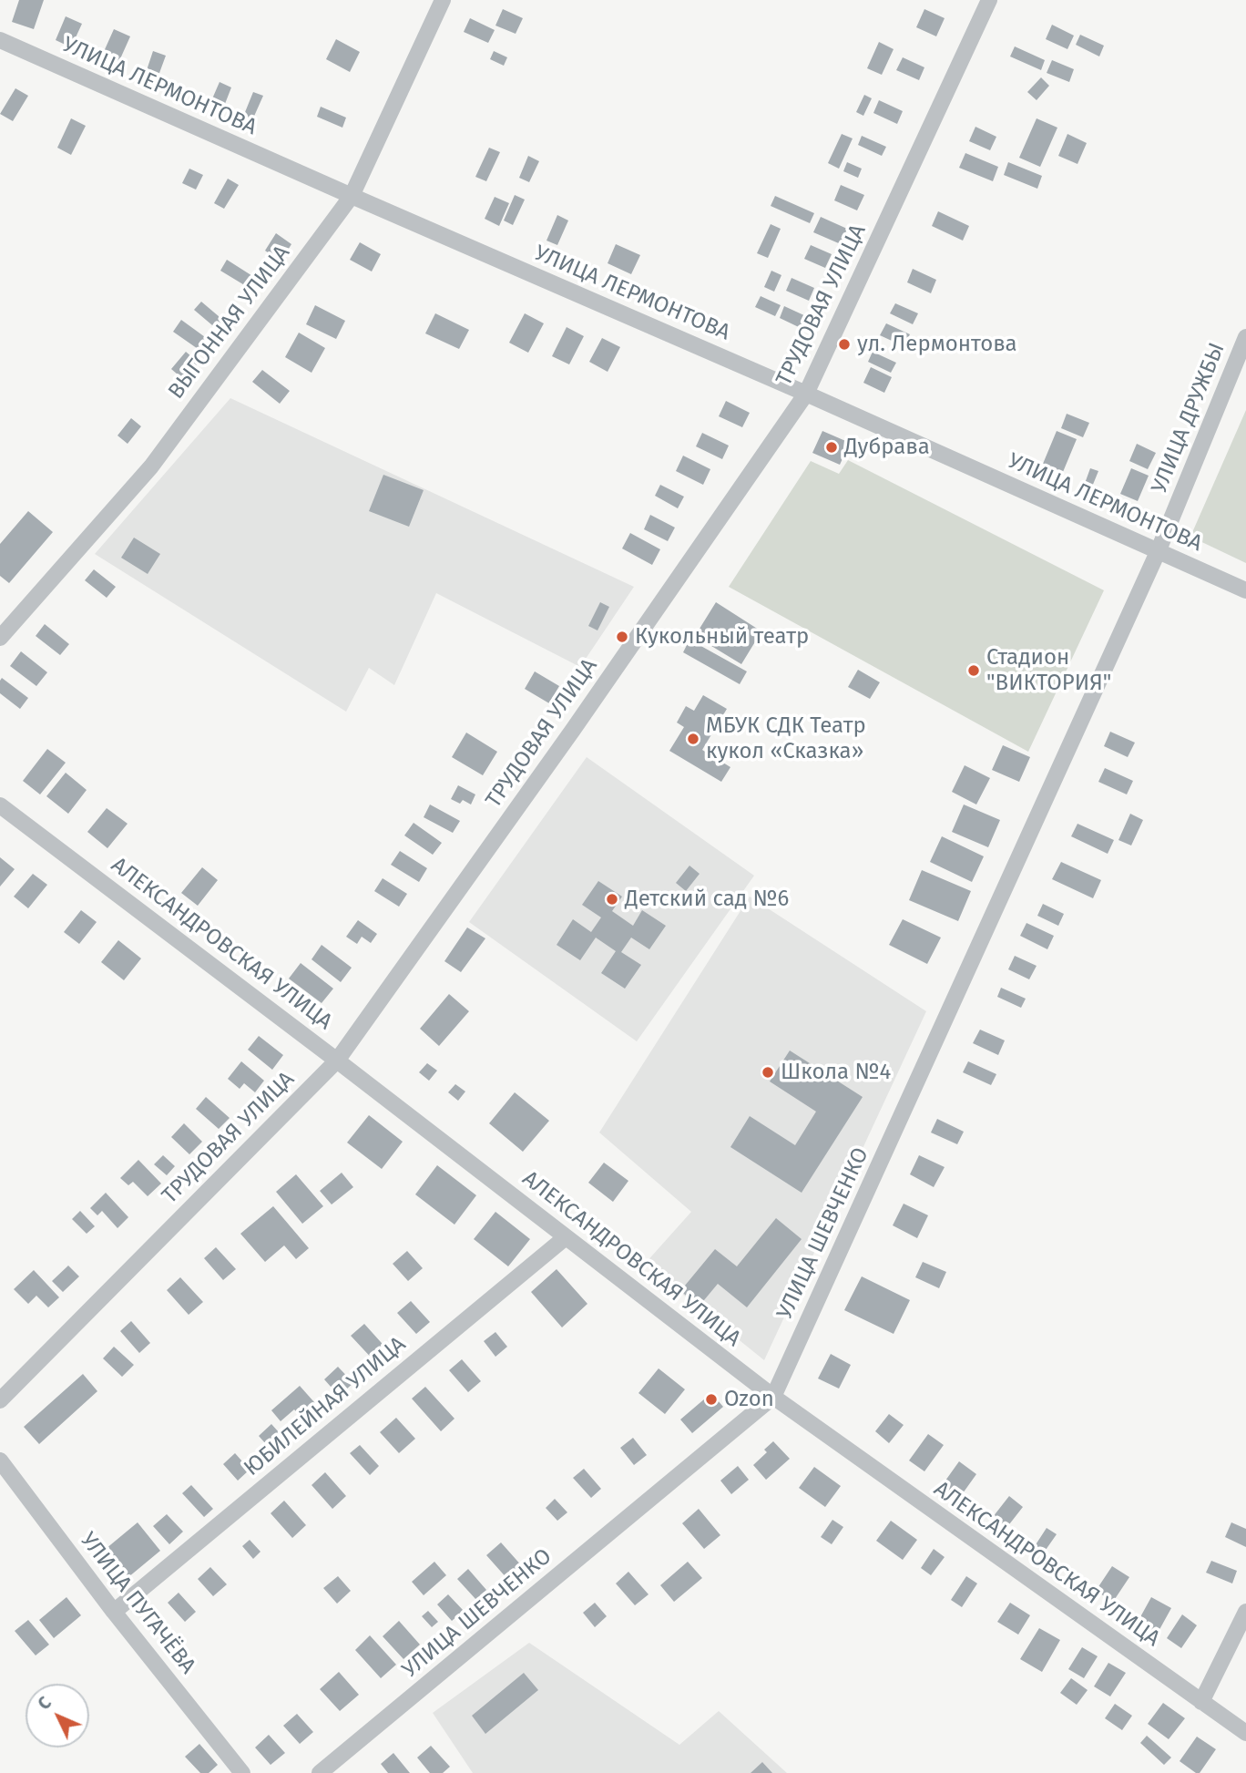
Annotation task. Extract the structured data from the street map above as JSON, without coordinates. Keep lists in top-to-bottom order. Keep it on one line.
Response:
{"streets":{"street":["УЛИЦА ЛЕРМОНТОВА","ТРУДОВАЯ УЛИЦА","ВЫГОННАЯ УЛИЦА","УЛИЦА ДРУЖБЫ","АЛЕКСАНДРОВСКАЯ УЛИЦА","УЛИЦА ШЕВЧЕНКО","ЮБИЛЕЙНАЯ УЛИЦА","УЛИЦА ПУГАЧЁВА"]},"crossings":[["УЛИЦА ЛЕРМОНТОВА","ТРУДОВАЯ УЛИЦА"],["УЛИЦА ЛЕРМОНТОВА","ВЫГОННАЯ УЛИЦА"],["УЛИЦА ЛЕРМОНТОВА","УЛИЦА ДРУЖБЫ"],["УЛИЦА ЛЕРМОНТОВА","УЛИЦА ШЕВЧЕНКО"],["ТРУДОВАЯ УЛИЦА","АЛЕКСАНДРОВСКАЯ УЛИЦА"],["УЛИЦА ДРУЖБЫ","УЛИЦА ШЕВЧЕНКО"],["АЛЕКСАНДРОВСКАЯ УЛИЦА","УЛИЦА ШЕВЧЕНКО"],["АЛЕКСАНДРОВСКАЯ УЛИЦА","ЮБИЛЕЙНАЯ УЛИЦА"],["ЮБИЛЕЙНАЯ УЛИЦА","УЛИЦА ПУГАЧЁВА"]],"places":["ул. Лермонтова","Дубрава","Кукольный театр","Стадион \"ВИКТОРИЯ\"","МБУК СДК Театр кукол «Сказка»","Детский сад №6","Школа №4","Ozon"],"north":"top left"}
